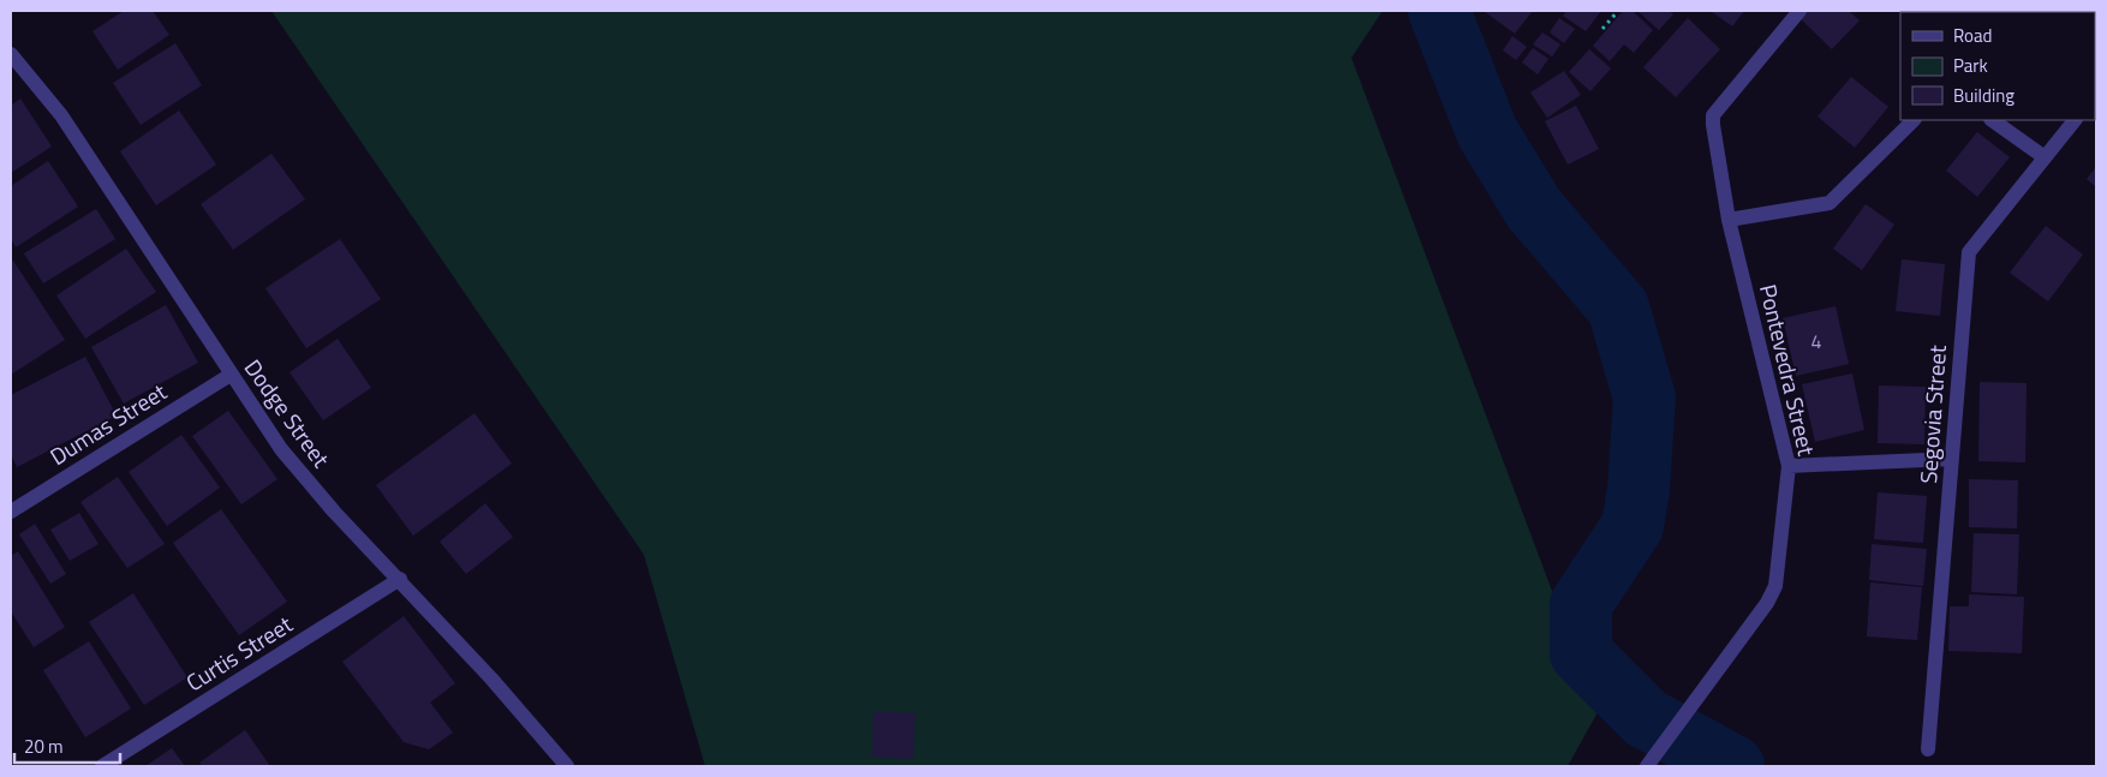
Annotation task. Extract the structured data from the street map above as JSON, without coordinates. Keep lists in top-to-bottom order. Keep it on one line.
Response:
{"streets":{"street":["Pontevedra Street","Dodge Street","Segovia Street","Dumas Street","Curtis Street"]},"crossings":[["Dodge Street","Dumas Street"],["Dodge Street","Curtis Street"]],"house_numbers":["4"],"legend":["Road","Park","Building"],"scale_bar":"20 m"}
